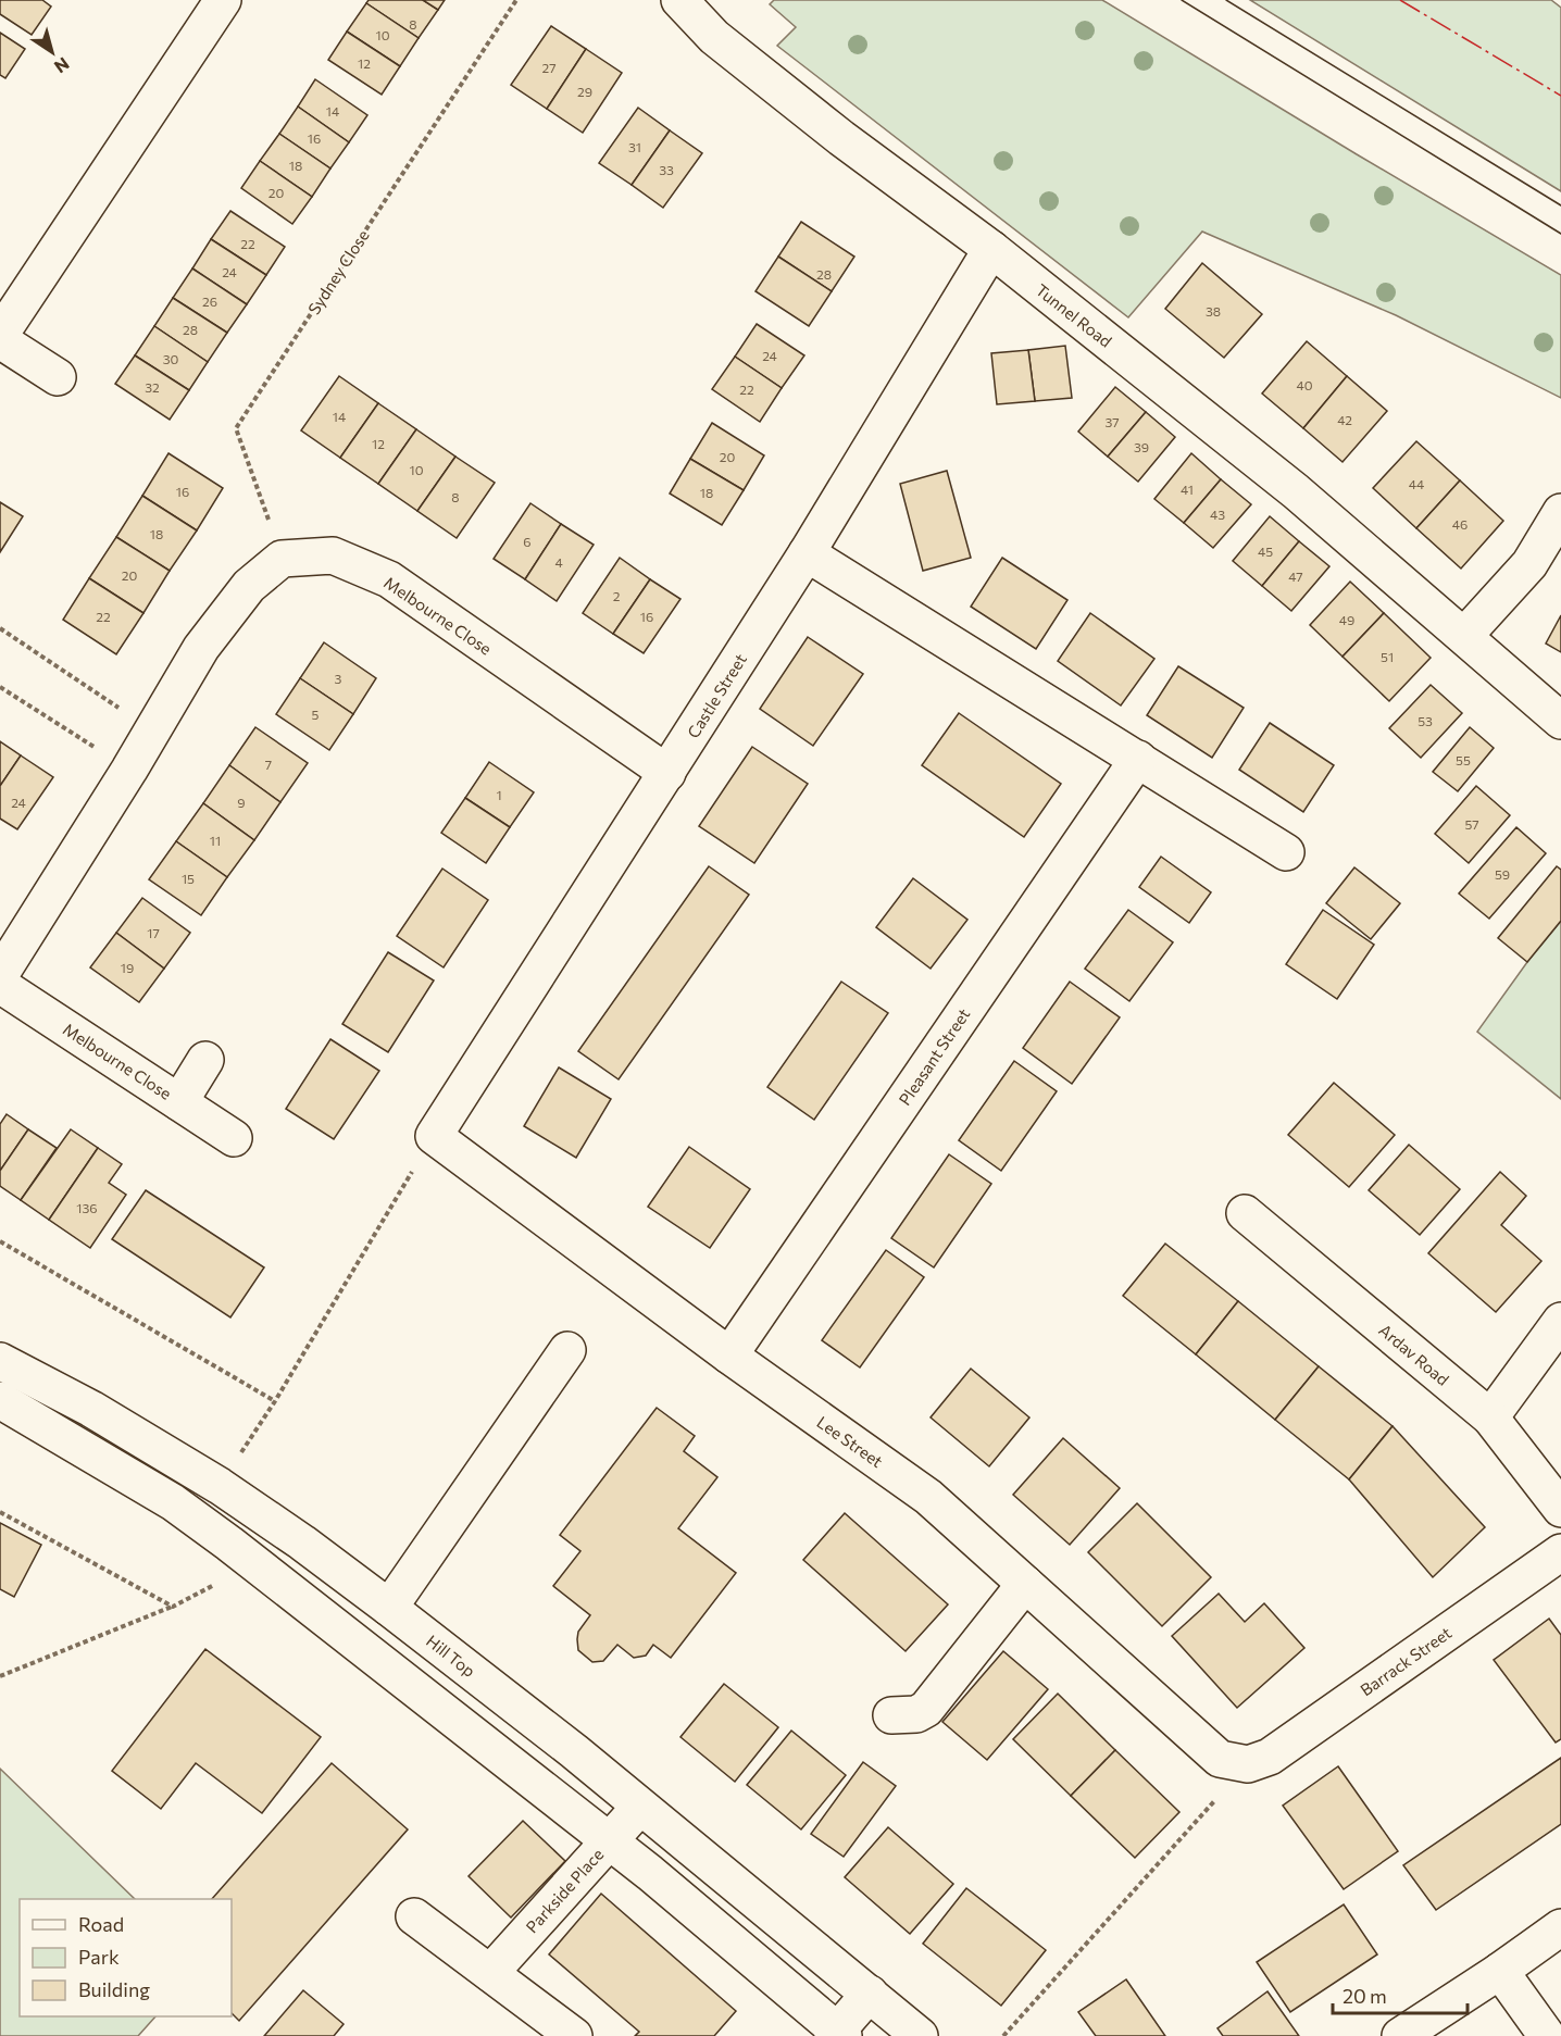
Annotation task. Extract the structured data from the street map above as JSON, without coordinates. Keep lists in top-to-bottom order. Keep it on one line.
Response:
{"streets":{"street":["Tunnel Road","Melbourne Close","Castle Street","Pleasant Street","Ardav Road","Lee Street","Hill Top","Barrack Street","Parkside Place"],"path":["Sydney Close"]},"crossings":[["Sydney Close","Melbourne Close"],["Tunnel Road","Castle Street"],["Melbourne Close","Castle Street"],["Castle Street","Lee Street"],["Pleasant Street","Lee Street"],["Lee Street","Barrack Street"],["Hill Top","Parkside Place"]],"house_numbers":["8","10","12","27","29","14","16","31","18","33","20","22","24","28","26","38","28","24","30","40","32","22","14","42","37","12","39","20","10","44","41","16","18","8","43","46","18","6","45","4","20","47","2","22","16","49","51","3","5","53","55","7","1","24","9","57","11","59","15","17","19","136"],"legend":["Road","Park","Building"],"scale_bar":"20 m","north":"bottom right"}
